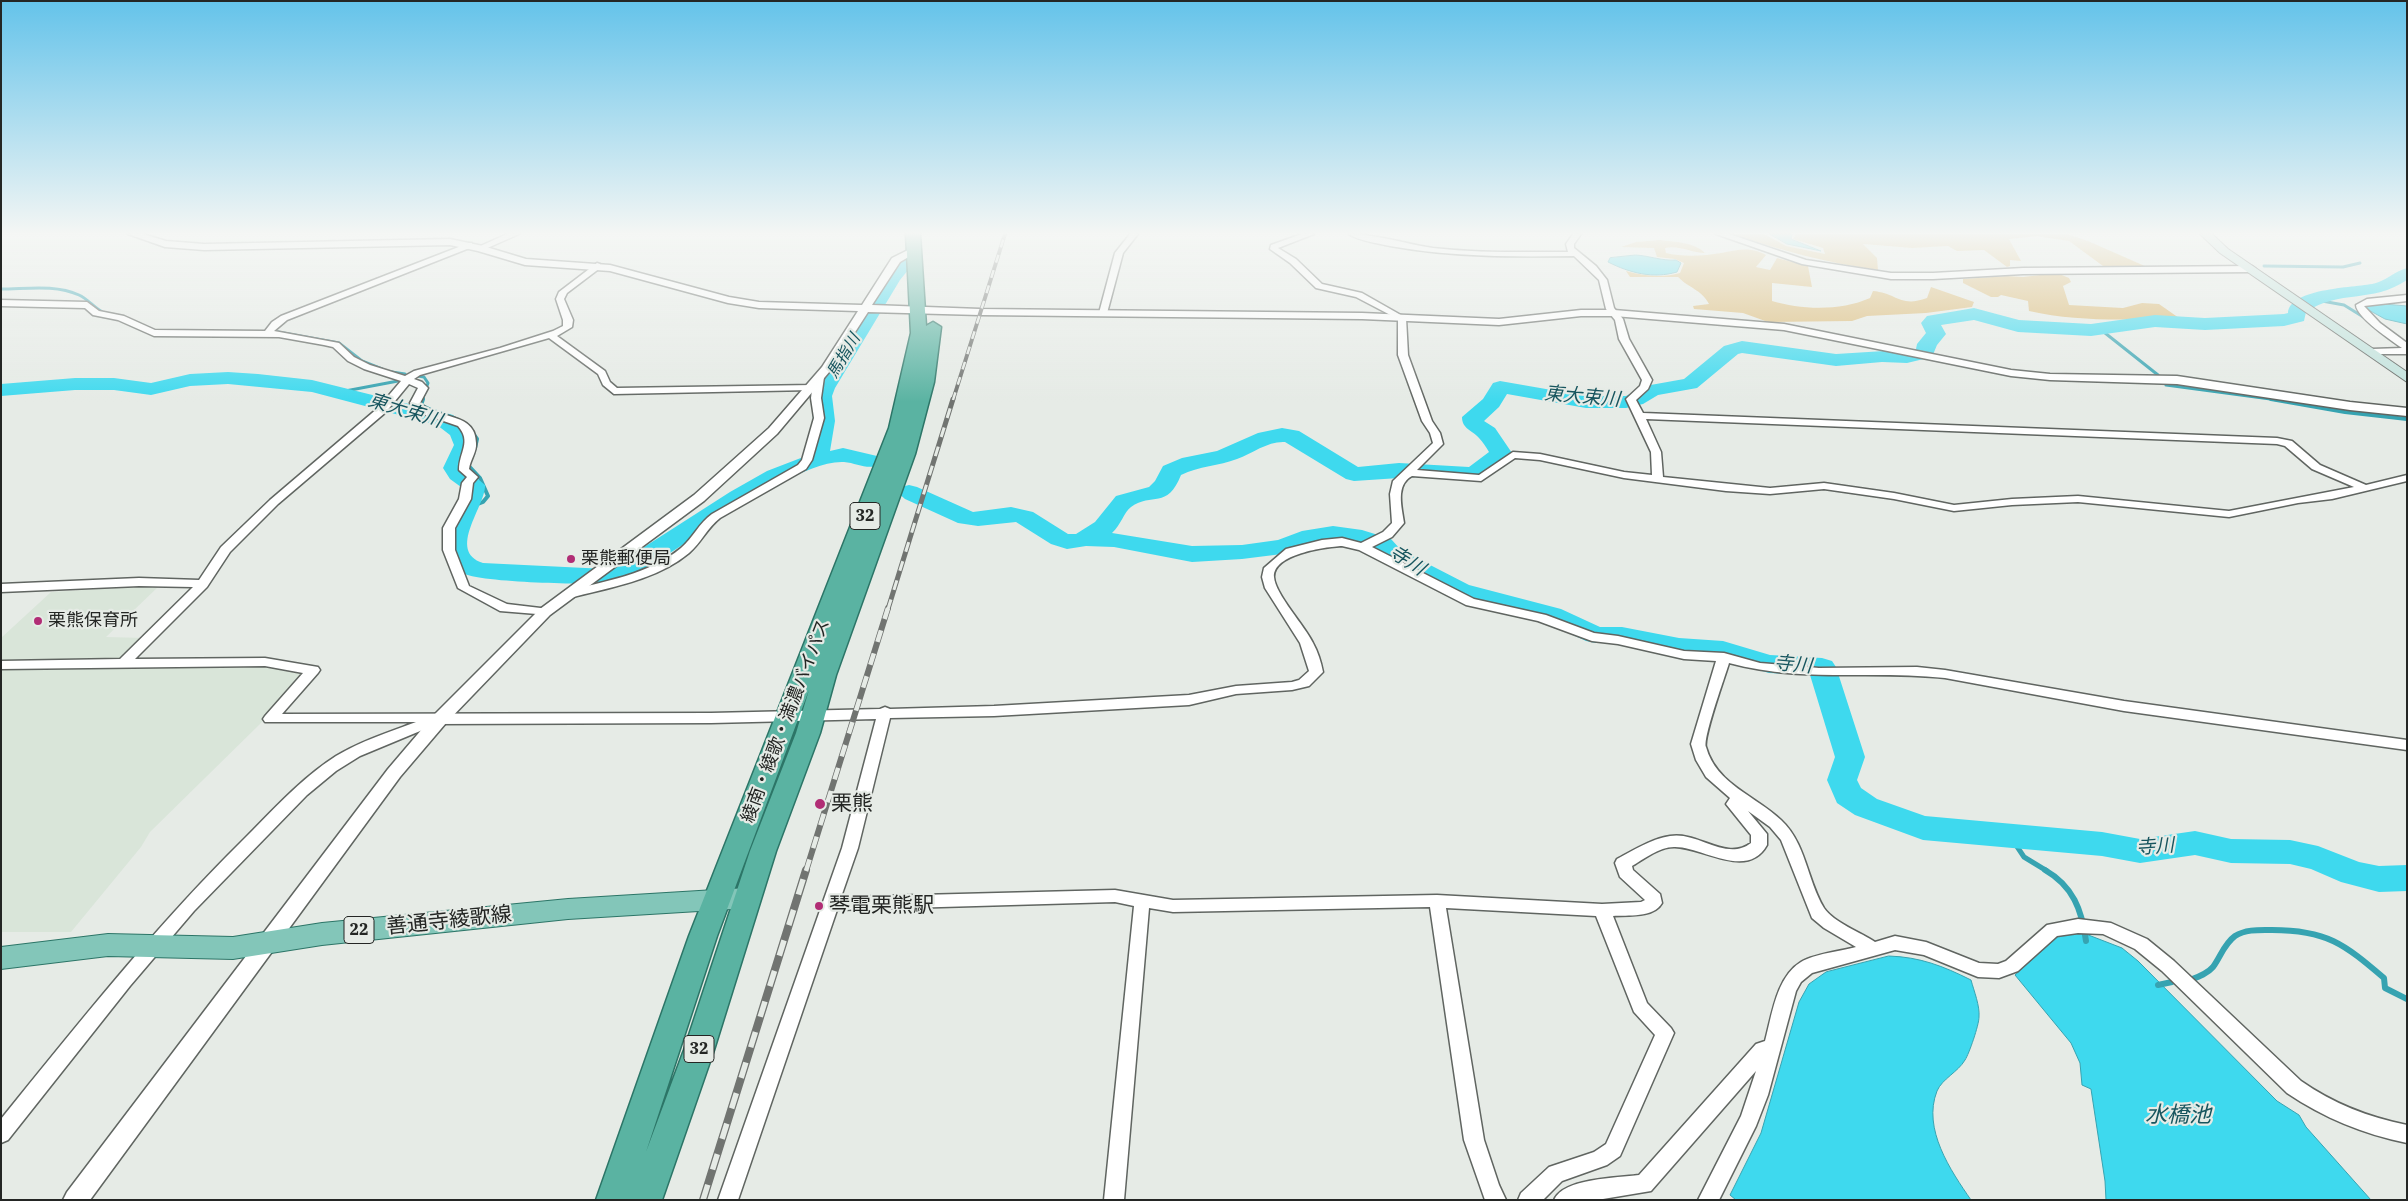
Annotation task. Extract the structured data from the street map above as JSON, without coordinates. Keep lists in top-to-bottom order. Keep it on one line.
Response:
{"streets":{"highway":["32","綾南・綾歌・満濃バイパス"],"main road":["善通寺綾歌線","22"]},"crossings":[["綾南・綾歌・満濃バイパス","善通寺綾歌線"]],"water":["馬指川","東大束川","寺川","水橋池"],"places":["栗熊郵便局","栗熊保育所","栗熊","琴電栗熊駅"]}
